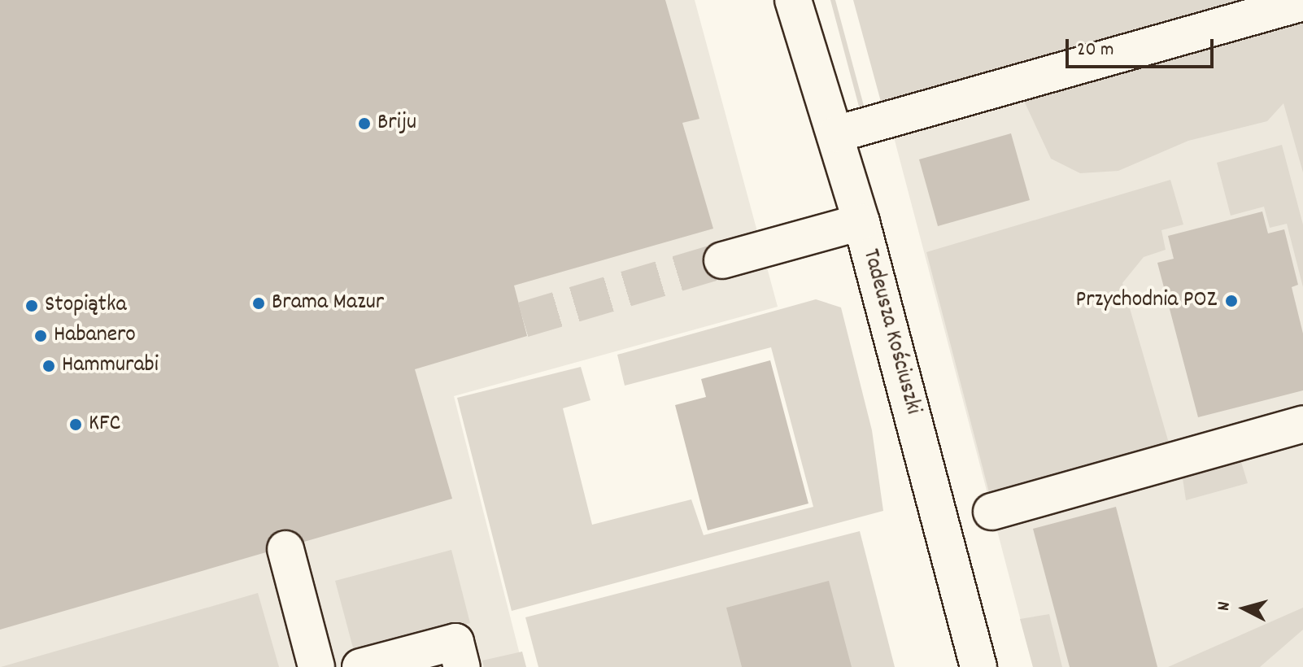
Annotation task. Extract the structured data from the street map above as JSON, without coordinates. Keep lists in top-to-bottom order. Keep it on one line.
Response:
{"streets":{"street":["Tadeusza Kościuszki"]},"places":["Briju","Przychodnia POZ","Brama Mazur","Stopiątka","Habanero","Hammurabi","KFC"],"scale_bar":"20 m","north":"left"}
